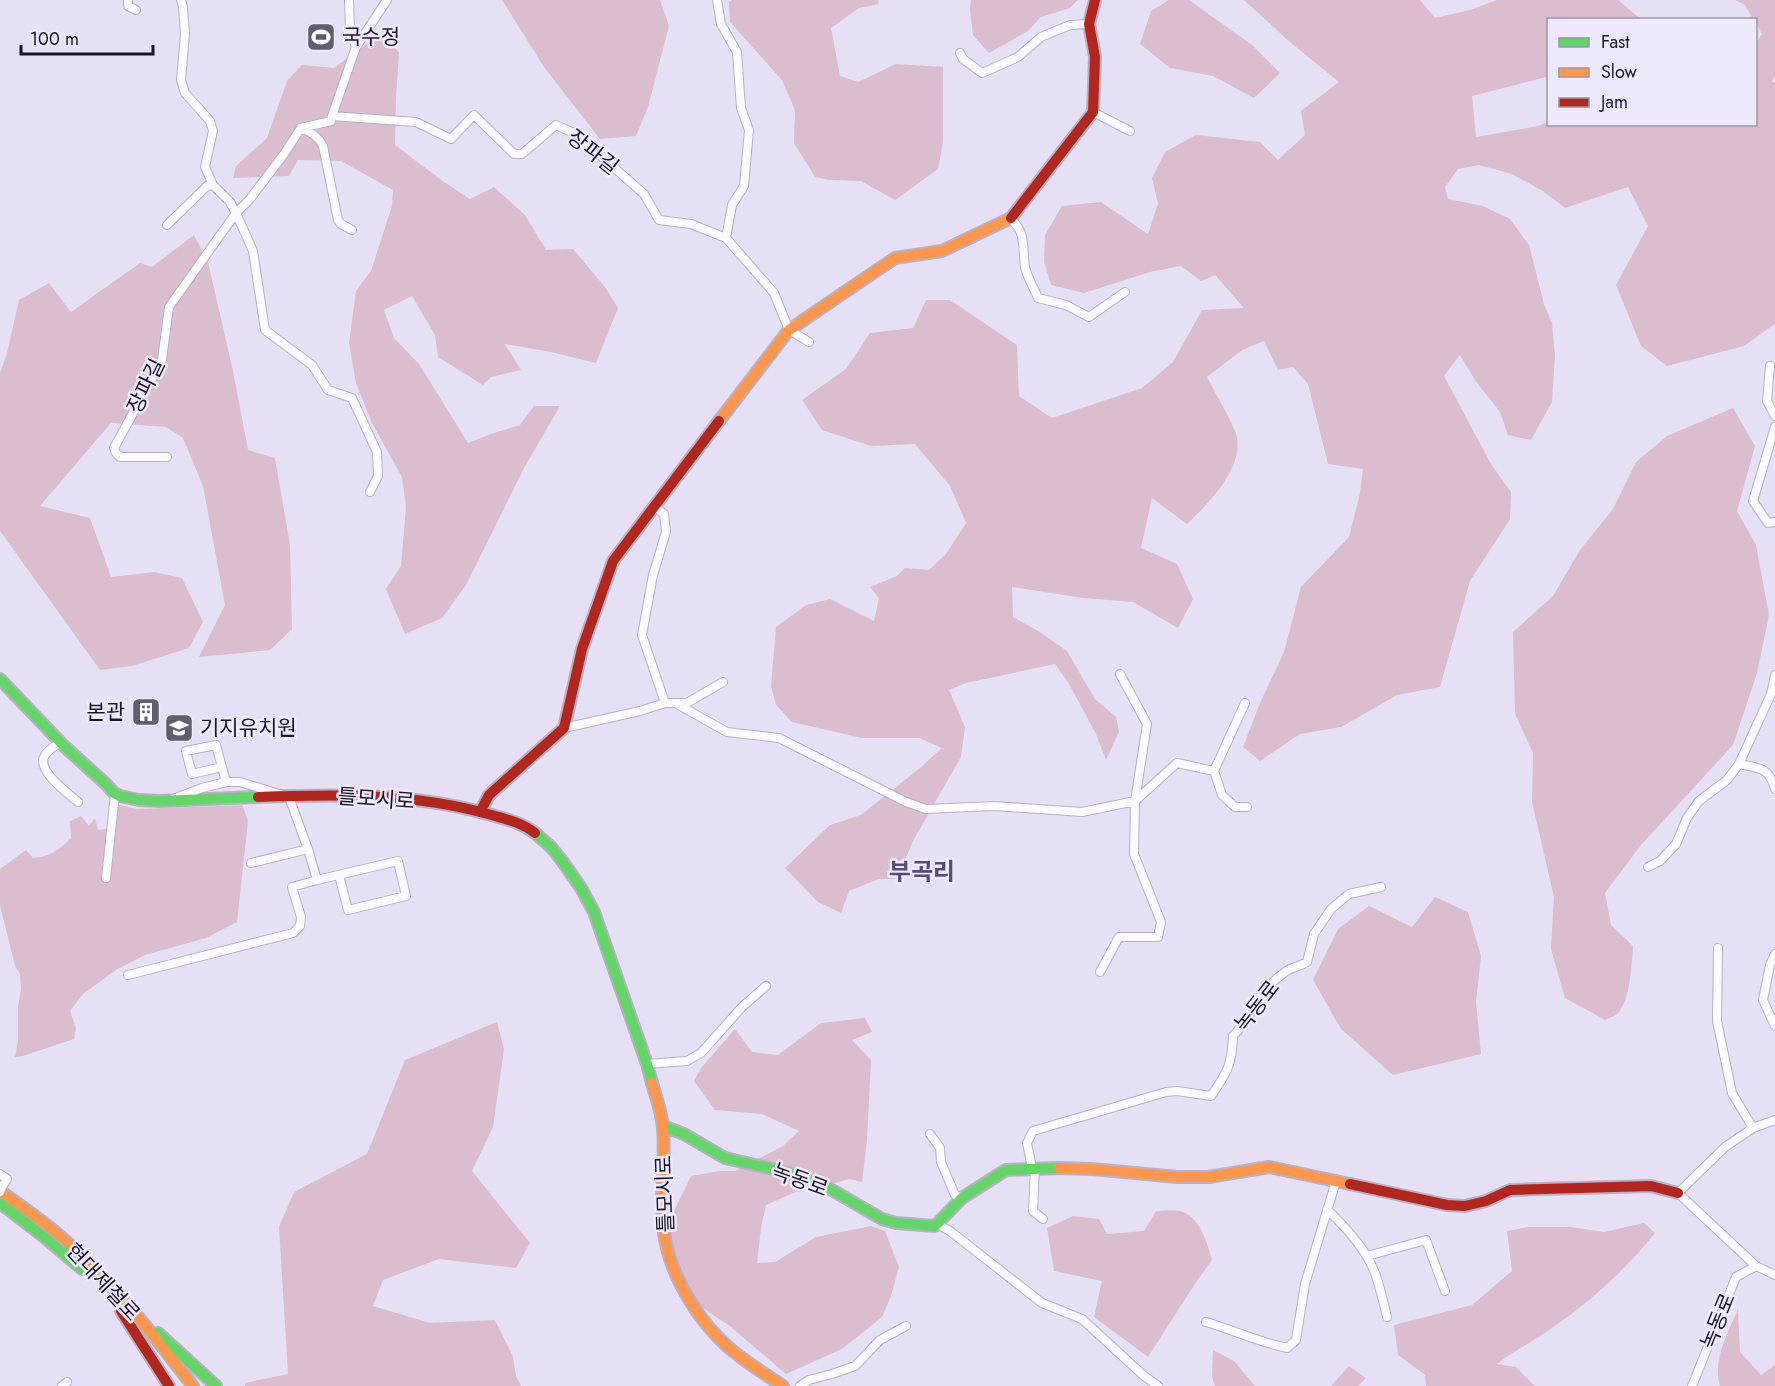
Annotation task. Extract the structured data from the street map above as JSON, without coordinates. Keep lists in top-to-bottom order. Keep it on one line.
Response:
{"streets":{"main road":["틀모시로","녹동로","현대제철로"],"street":["장파길"]},"crossings":[["틀모시로","녹동로"]],"districts":["부곡리"],"places":{"sports":["국수정"],"building":["본관"],"school or university":["기지유치원"]},"legend":["Fast","Slow","Jam"],"scale_bar":"100 m"}
